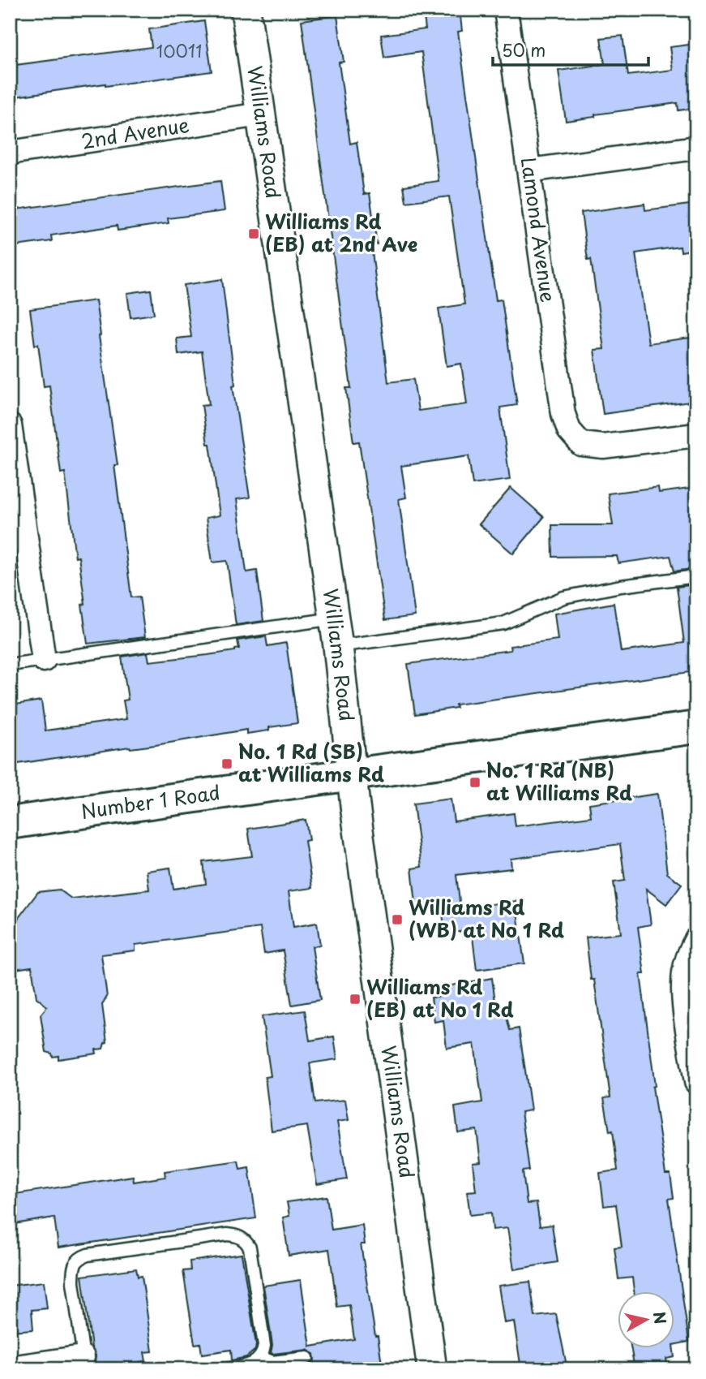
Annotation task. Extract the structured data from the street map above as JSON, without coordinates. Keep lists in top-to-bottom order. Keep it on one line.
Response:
{"streets":{"main road":["Number 1 Road"],"street":["Williams Road","2nd Avenue","Lamond Avenue"]},"crossings":[["Williams Road","2nd Avenue"],["Williams Road","Number 1 Road"]],"places":{"transit":["Williams Rd (EB) at 2nd Ave","No. 1 Rd (SB) at Williams Rd","No. 1 Rd (NB) at Williams Rd","Williams Rd (WB) at No 1 Rd","Williams Rd (EB) at No 1 Rd"]},"house_numbers":["10011"],"scale_bar":"50 m","north":"right"}
